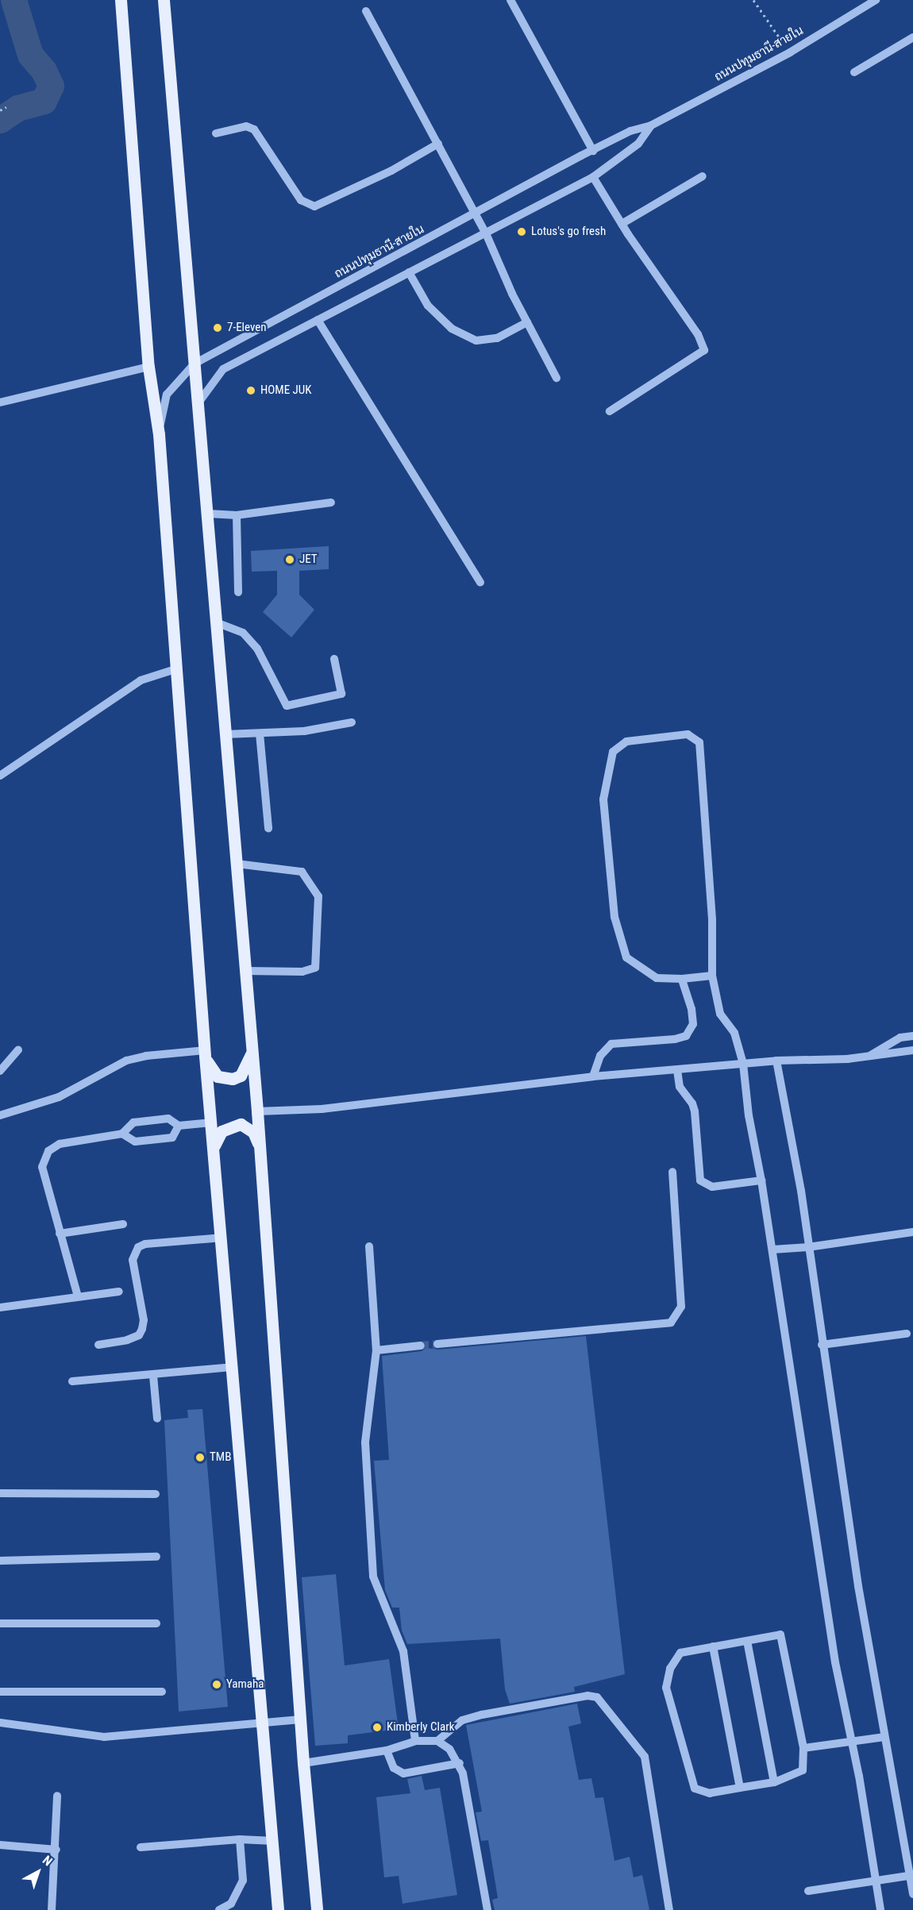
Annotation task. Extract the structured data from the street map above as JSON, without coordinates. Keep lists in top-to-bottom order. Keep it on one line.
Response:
{"streets":{"street":["ถนนปทุมธานี-สายใน"]},"places":["Lotus's go fresh","7-Eleven","HOME JUK","JET","TMB","Yamaha","Kimberly Clark"],"north":"top right"}
